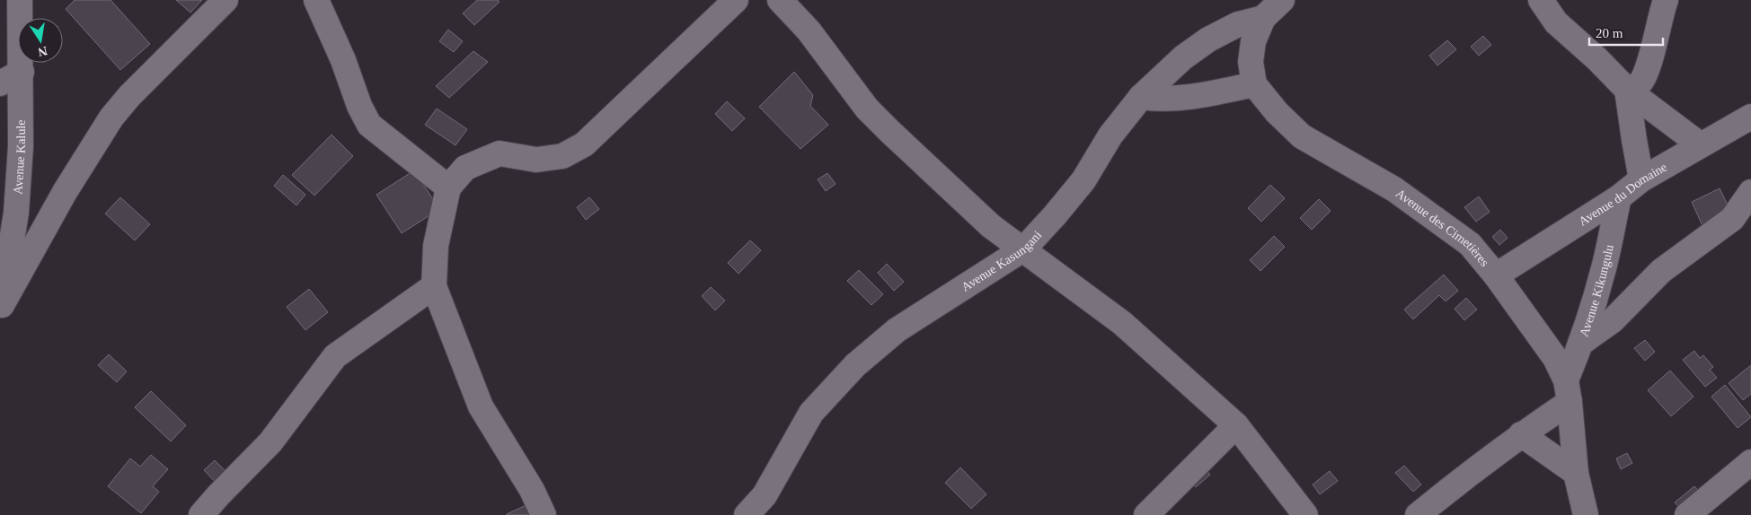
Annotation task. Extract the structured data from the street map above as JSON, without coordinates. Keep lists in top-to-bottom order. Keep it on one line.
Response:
{"streets":{"street":["Avenue Kalule","Avenue du Domaine","Avenue des Cimetières","Avenue Kasungani","Avenue Kikungulu"]},"crossings":[["Avenue du Domaine","Avenue des Cimetières"],["Avenue du Domaine","Avenue Kikungulu"],["Avenue des Cimetières","Avenue Kikungulu"]],"scale_bar":"20 m","north":"bottom"}
